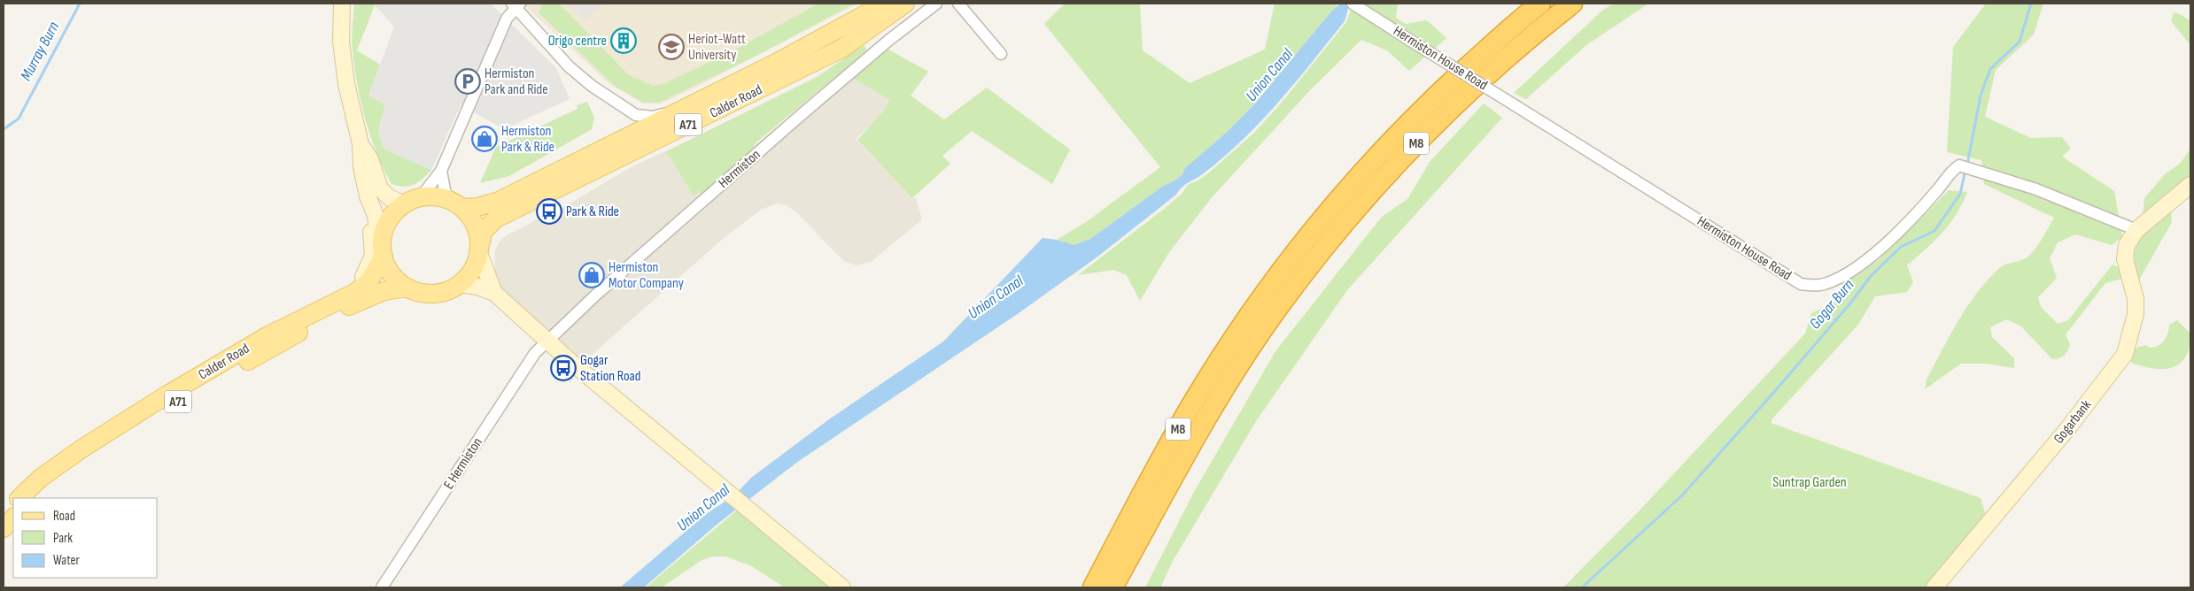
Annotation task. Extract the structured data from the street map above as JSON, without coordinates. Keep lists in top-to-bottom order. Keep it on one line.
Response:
{"streets":{"highway":["M8"],"main road":["Calder Road","A71"],"street":["Hermiston House Road","Hermiston","Gogarbank","E Hermiston"]},"crossings":[["Hermiston House Road","Gogarbank"],["Hermiston","E Hermiston"]],"water":["Murray Burn","Union Canal","Gogar Burn"],"parks":["Suntrap Garden"],"places":{"building":["Origo centre"],"school or university":["Heriot-Watt University"],"parking":["Hermiston Park and Ride"],"shop":["Hermiston Park & Ride","Hermiston Motor Company"],"bus stop":["Park & Ride","Gogar Station Road"]},"legend":["Road","Park","Water"]}
